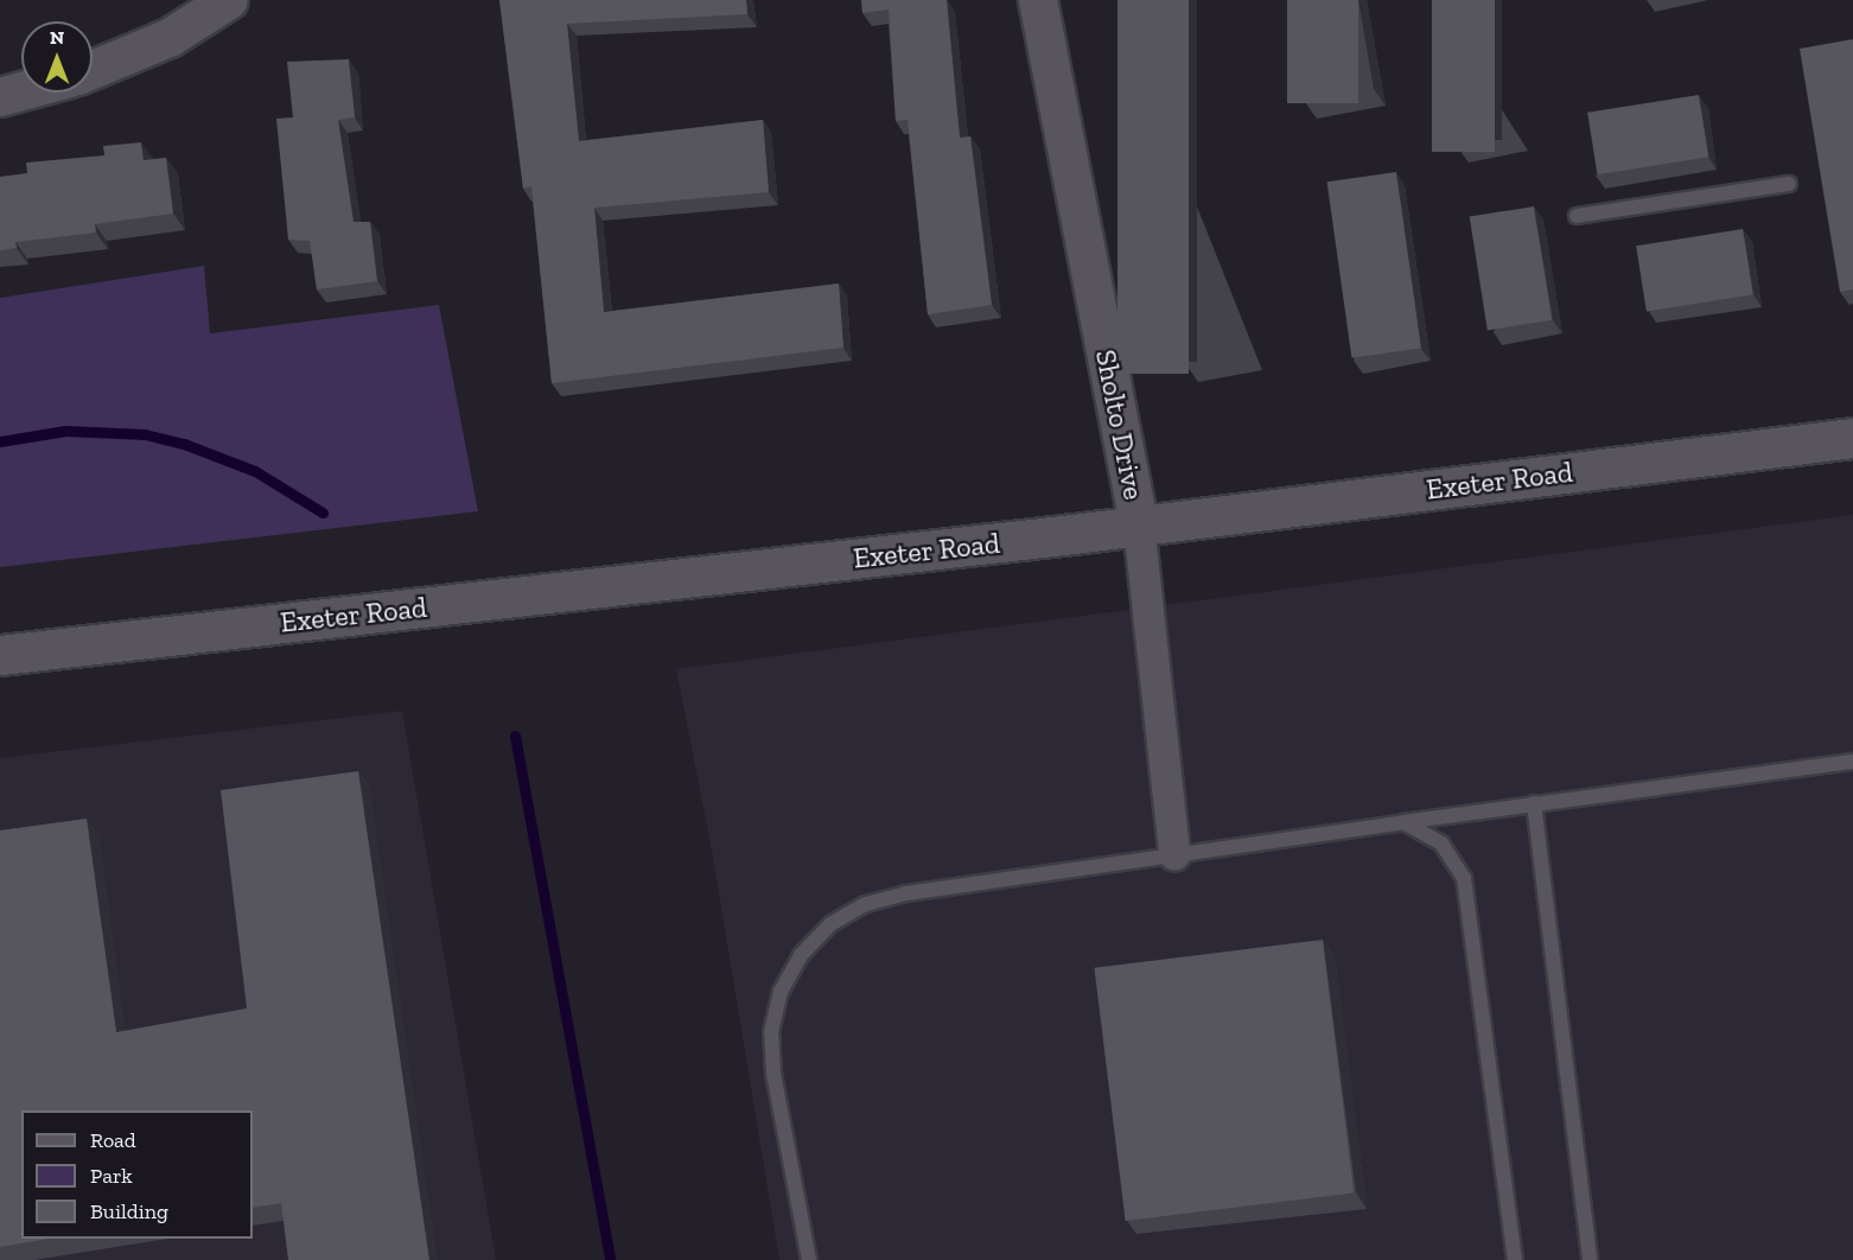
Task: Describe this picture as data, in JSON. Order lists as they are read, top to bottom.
{
  "streets": {
    "main road": ["Exeter Road"],
    "street": ["Sholto Drive"]
  },
  "crossings": [
    ["Sholto Drive", "Exeter Road"]
  ],
  "legend": ["Road", "Park", "Building"],
  "north": "top"
}
